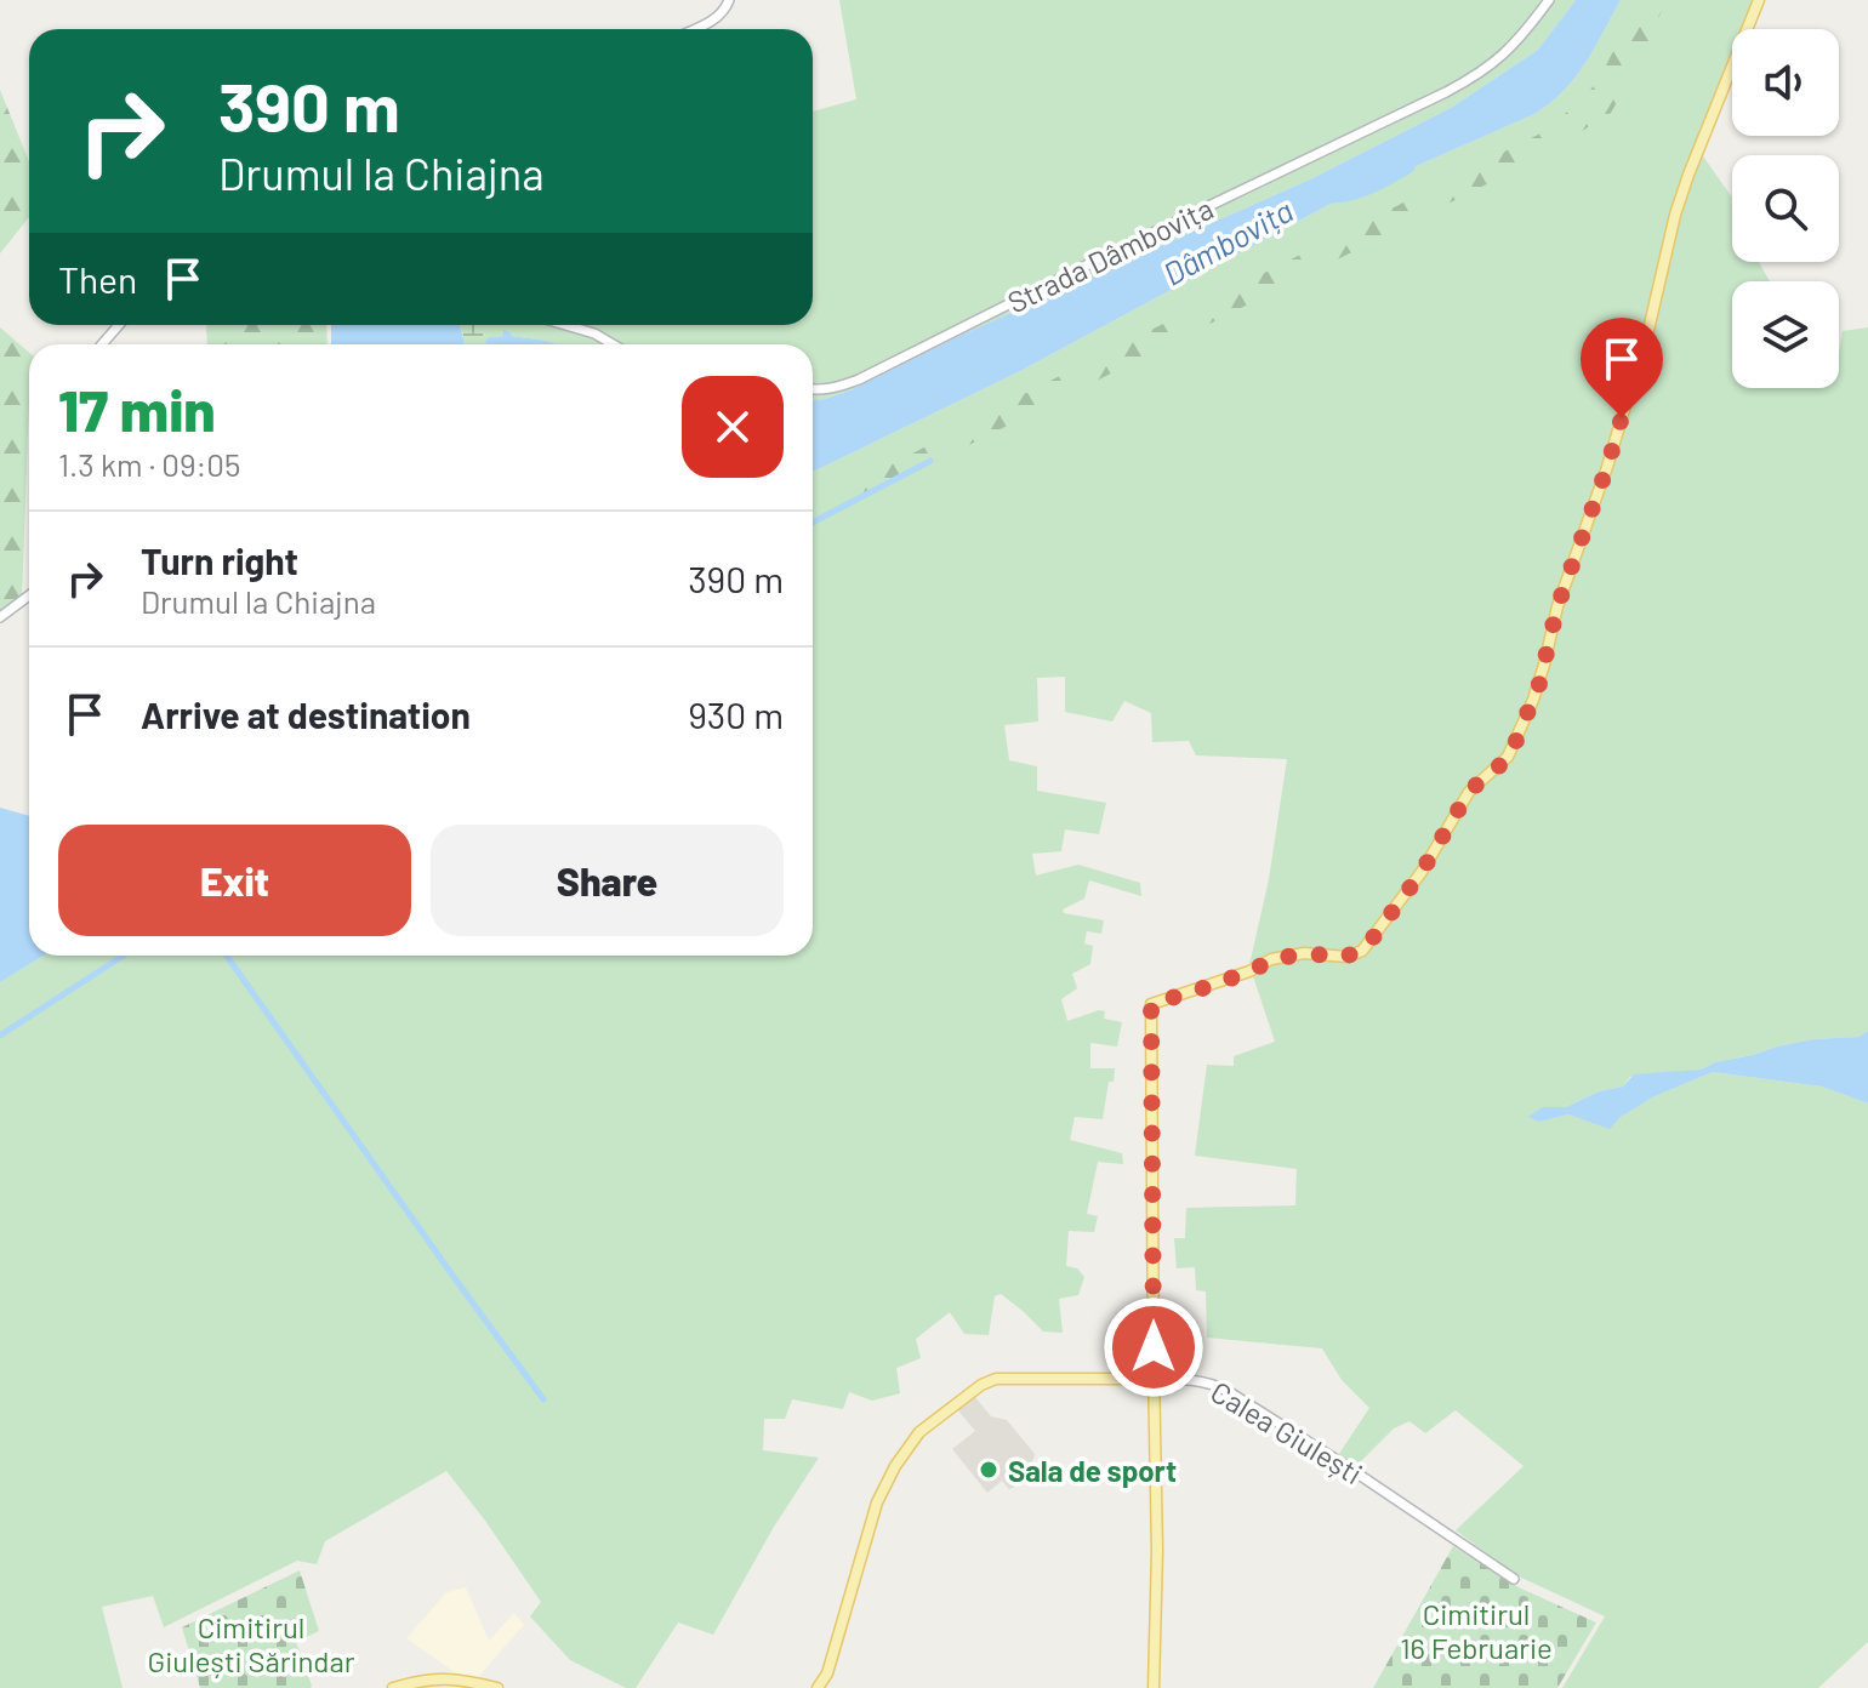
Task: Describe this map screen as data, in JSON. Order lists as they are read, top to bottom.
{
  "streets": {
    "main road": ["Calea Giulești"],
    "street": ["Strada Dâmbovița"]
  },
  "water": ["Dâmbovița"],
  "parks": ["Cimitirul 16 Februarie", "Cimitirul Giulești Sărindar"],
  "places": ["Sala de sport"],
  "page": {
    "turn": ["390 m", "Drumul la Chiajna"],
    "then": "Then",
    "heading": ["17 min", "1.3 km · 09:05"],
    "list": [
      {
        "name": "Turn right",
        "note": "Drumul la Chiajna",
        "value": "390 m"
      },
      {
        "name": "Arrive at destination",
        "value": "930 m"
      }
    ],
    "buttons": ["Exit", "Share"]
  }
}
